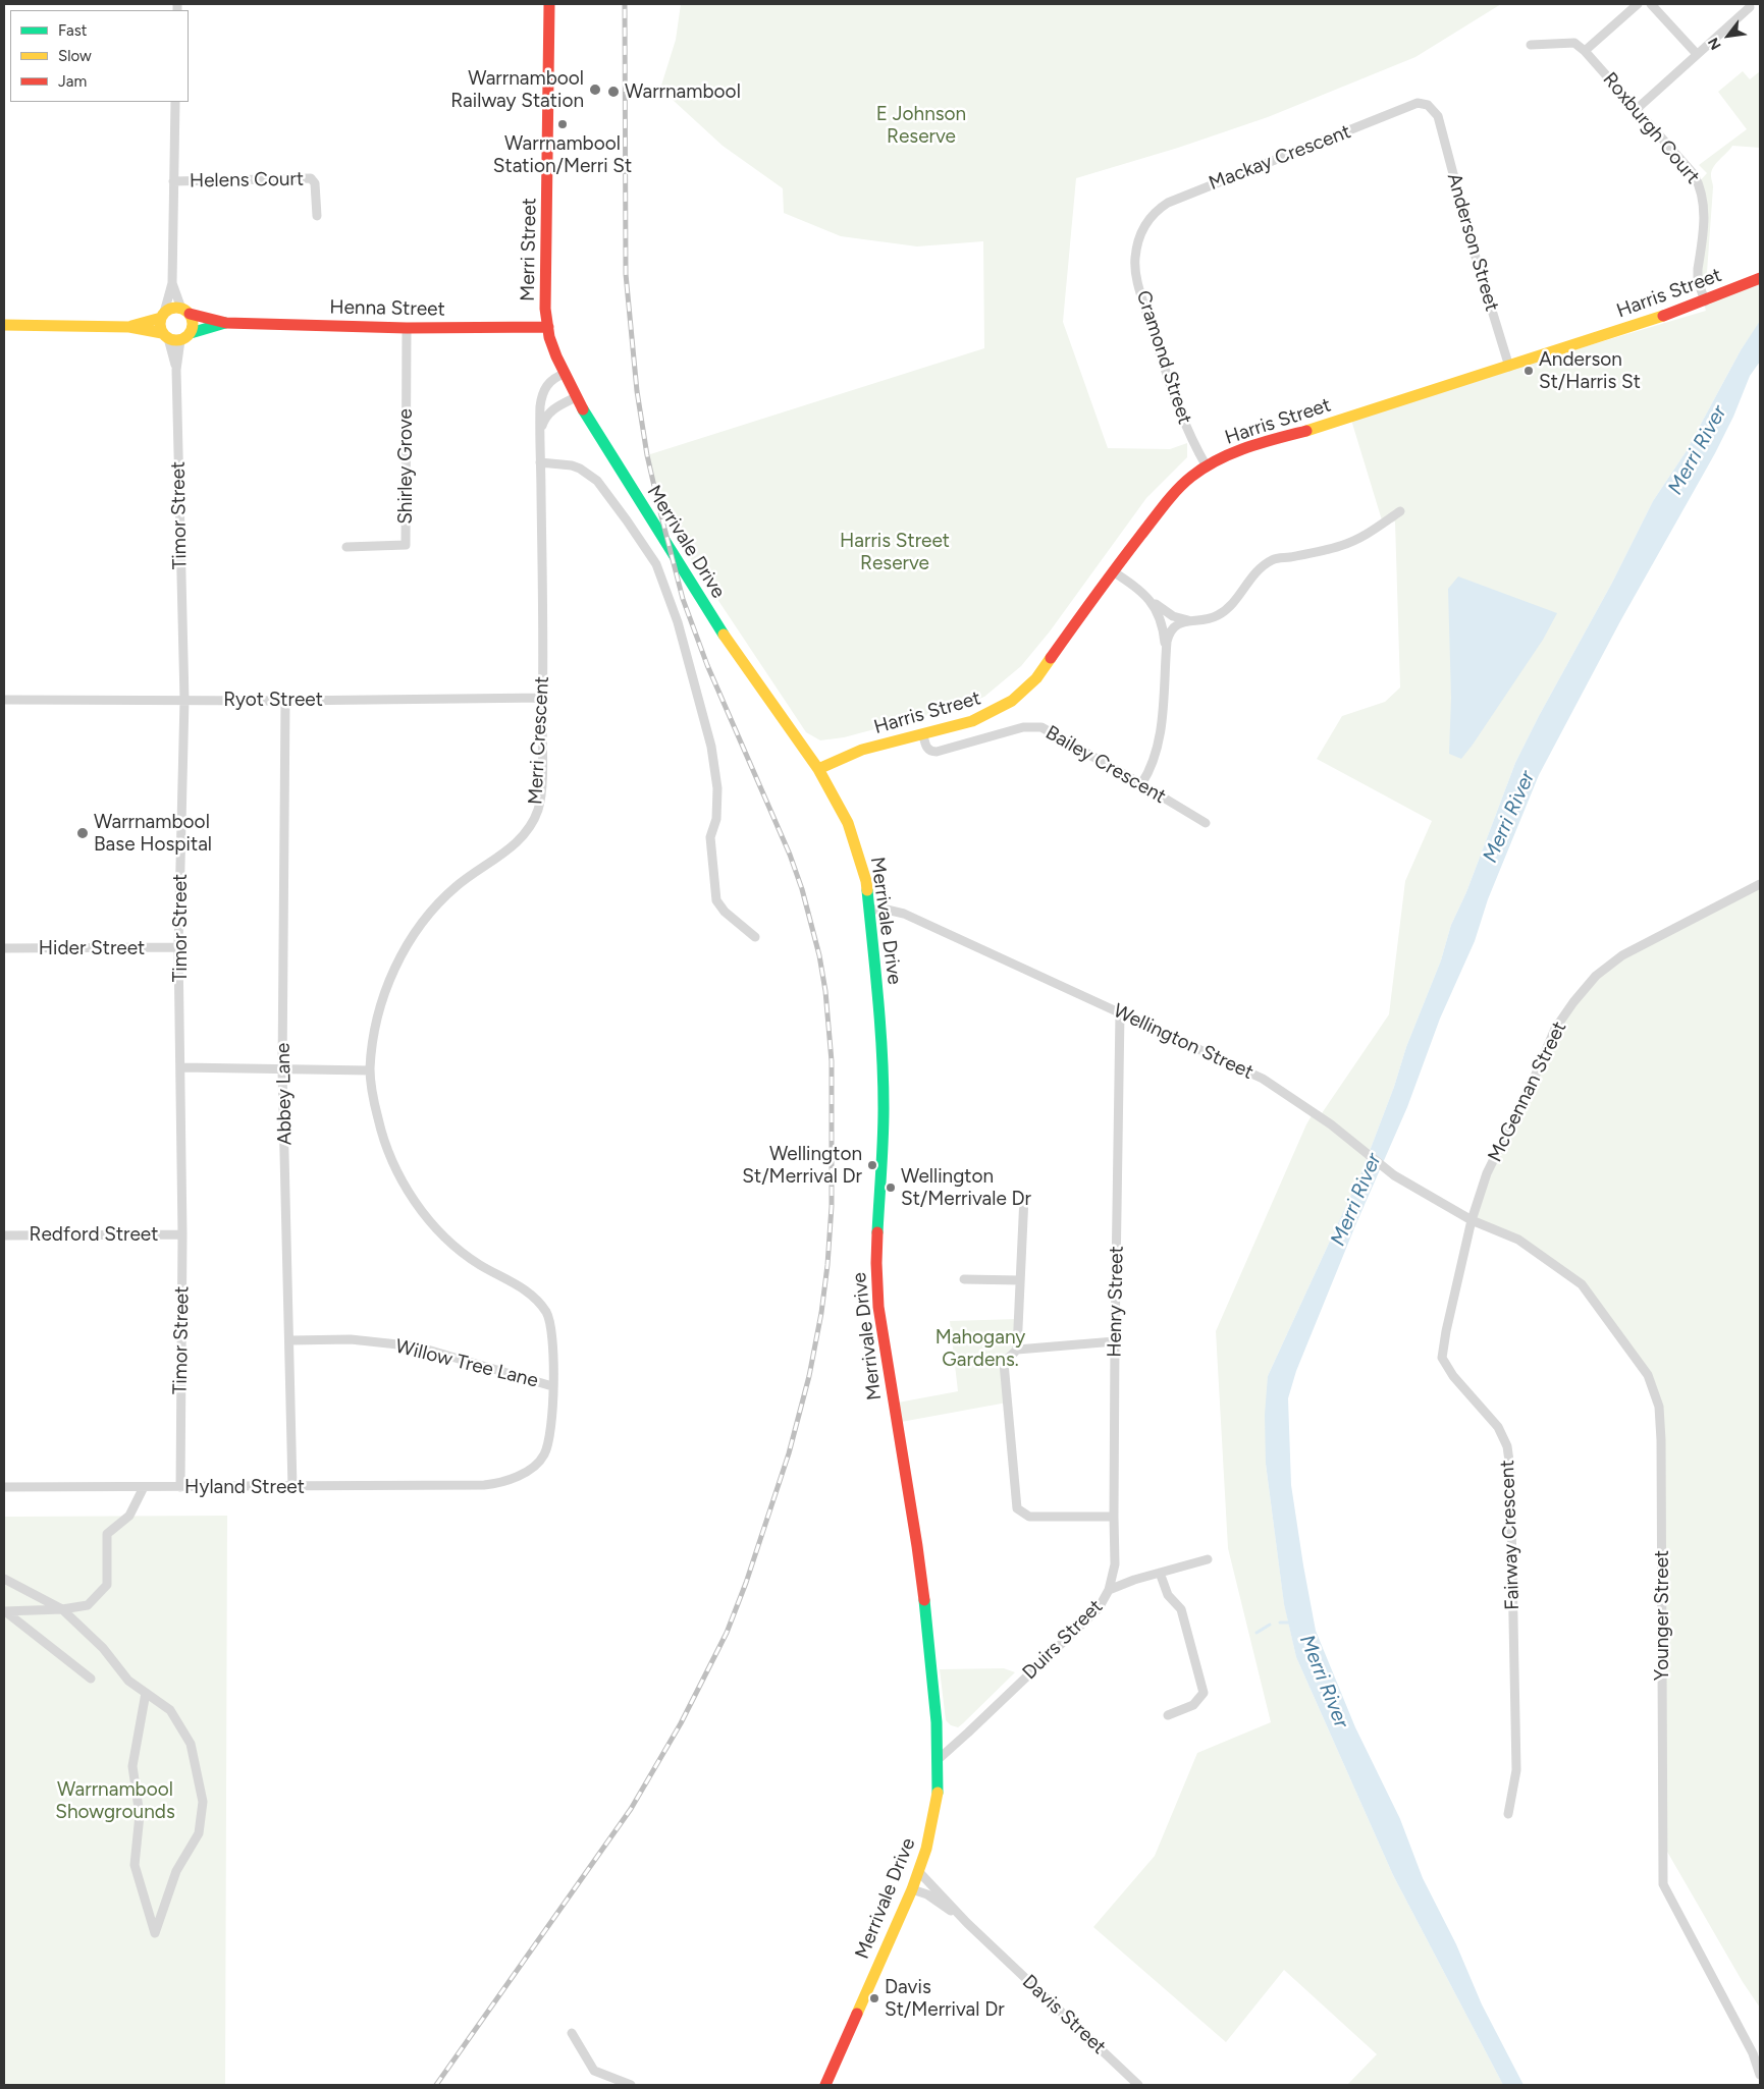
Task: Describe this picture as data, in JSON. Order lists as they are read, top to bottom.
{
  "streets": {
    "street": [
      "Roxburgh Court",
      "Mackay Crescent",
      "Helens Court",
      "Anderson Street",
      "Merri Street",
      "Harris Street",
      "Henna Street",
      "Cramond Street",
      "Shirley Grove",
      "Timor Street",
      "Merrivale Drive",
      "Ryot Street",
      "Merri Crescent",
      "Bailey Crescent",
      "Hider Street",
      "Wellington Street",
      "McGennan Street",
      "Abbey Lane",
      "Redford Street",
      "Henry Street",
      "Willow Tree Lane",
      "Hyland Street",
      "Fairway Crescent",
      "Younger Street",
      "Duirs Street",
      "Davis Street"
    ]
  },
  "crossings": [
    ["Roxburgh Court", "Harris Street"],
    ["Mackay Crescent", "Anderson Street"],
    ["Mackay Crescent", "Cramond Street"],
    ["Anderson Street", "Harris Street"],
    ["Merri Street", "Henna Street"],
    ["Merri Street", "Merrivale Drive"],
    ["Merri Street", "Merri Crescent"],
    ["Harris Street", "Cramond Street"],
    ["Harris Street", "Merrivale Drive"],
    ["Harris Street", "Bailey Crescent"],
    ["Henna Street", "Shirley Grove"],
    ["Henna Street", "Timor Street"],
    ["Timor Street", "Ryot Street"],
    ["Timor Street", "Hider Street"],
    ["Timor Street", "Redford Street"],
    ["Timor Street", "Hyland Street"],
    ["Merrivale Drive", "Merri Crescent"],
    ["Merrivale Drive", "Wellington Street"],
    ["Merrivale Drive", "Duirs Street"],
    ["Merrivale Drive", "Davis Street"],
    ["Ryot Street", "Merri Crescent"],
    ["Ryot Street", "Abbey Lane"],
    ["Merri Crescent", "Willow Tree Lane"],
    ["Merri Crescent", "Hyland Street"],
    ["Wellington Street", "McGennan Street"],
    ["Wellington Street", "Henry Street"],
    ["Wellington Street", "Fairway Crescent"],
    ["Wellington Street", "Younger Street"],
    ["McGennan Street", "Fairway Crescent"],
    ["McGennan Street", "Younger Street"],
    ["Abbey Lane", "Willow Tree Lane"],
    ["Abbey Lane", "Hyland Street"],
    ["Henry Street", "Duirs Street"],
    ["Fairway Crescent", "Younger Street"]
  ],
  "water": ["Merri River"],
  "parks": [
    "E Johnson Reserve",
    "Harris Street Reserve",
    "Mahogany Gardens.",
    "Warrnambool Showgrounds"
  ],
  "places": [
    "Warrnambool Railway Station",
    "Warrnambool",
    "Warrnambool Station/Merri St",
    "Anderson St/Harris St",
    "Warrnambool Base Hospital",
    "Wellington St/Merrival Dr",
    "Wellington St/Merrivale Dr",
    "Davis St/Merrival Dr"
  ],
  "legend": ["Fast", "Slow", "Jam"],
  "north": "bottom left"
}
